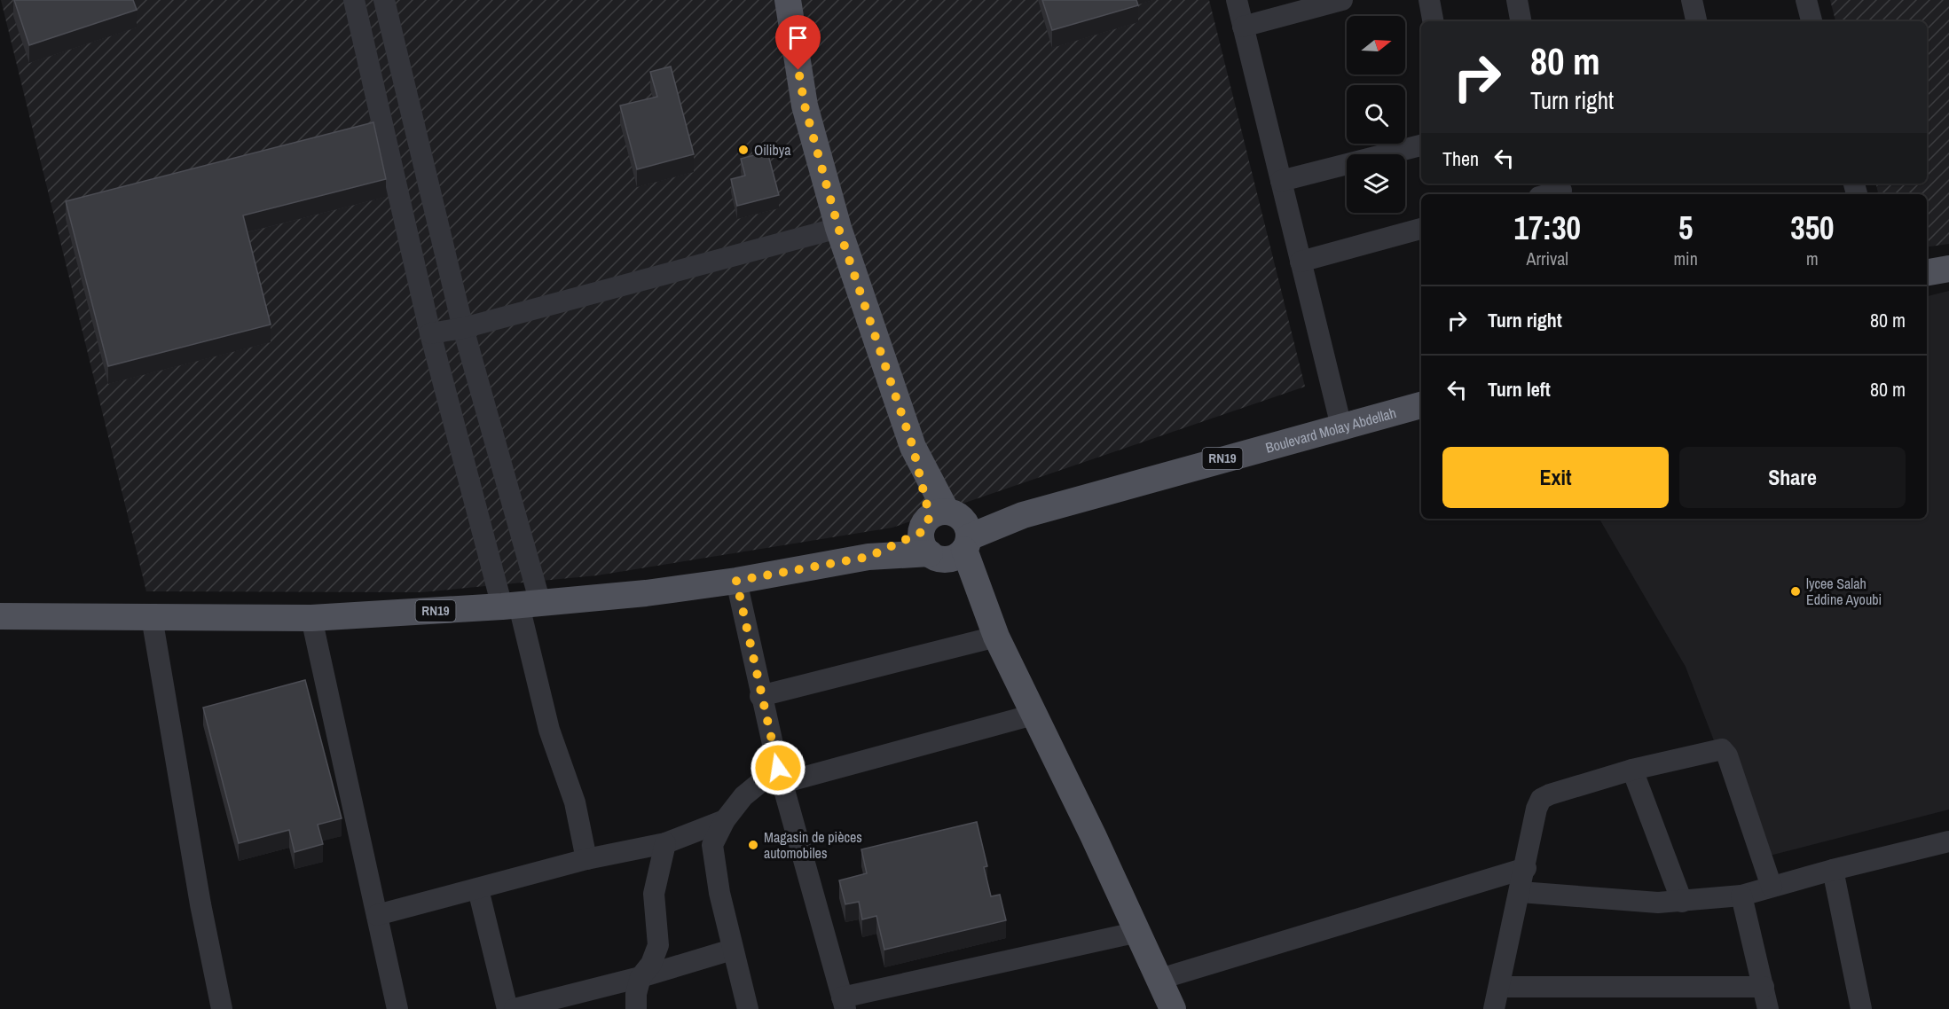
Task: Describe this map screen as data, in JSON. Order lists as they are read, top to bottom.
{
  "streets": {
    "main road": ["Boulevard Molay Abdellah", "RN19"]
  },
  "crossings": [
    ["Boulevard Molay Abdellah", "RN19"]
  ],
  "places": ["Oilibya", "lycee Salah Eddine Ayoubi", "Magasin de pièces automobiles"],
  "north": "right",
  "page": {
    "turn": ["80 m", "Turn right"],
    "then": "Then",
    "eta": [
      "17:30",
      "Arrival",
      "5",
      "min",
      "350",
      "m"
    ],
    "list": [
      {
        "name": "Turn right",
        "value": "80 m"
      },
      {
        "name": "Turn left",
        "value": "80 m"
      }
    ],
    "buttons": ["Exit", "Share"]
  }
}
